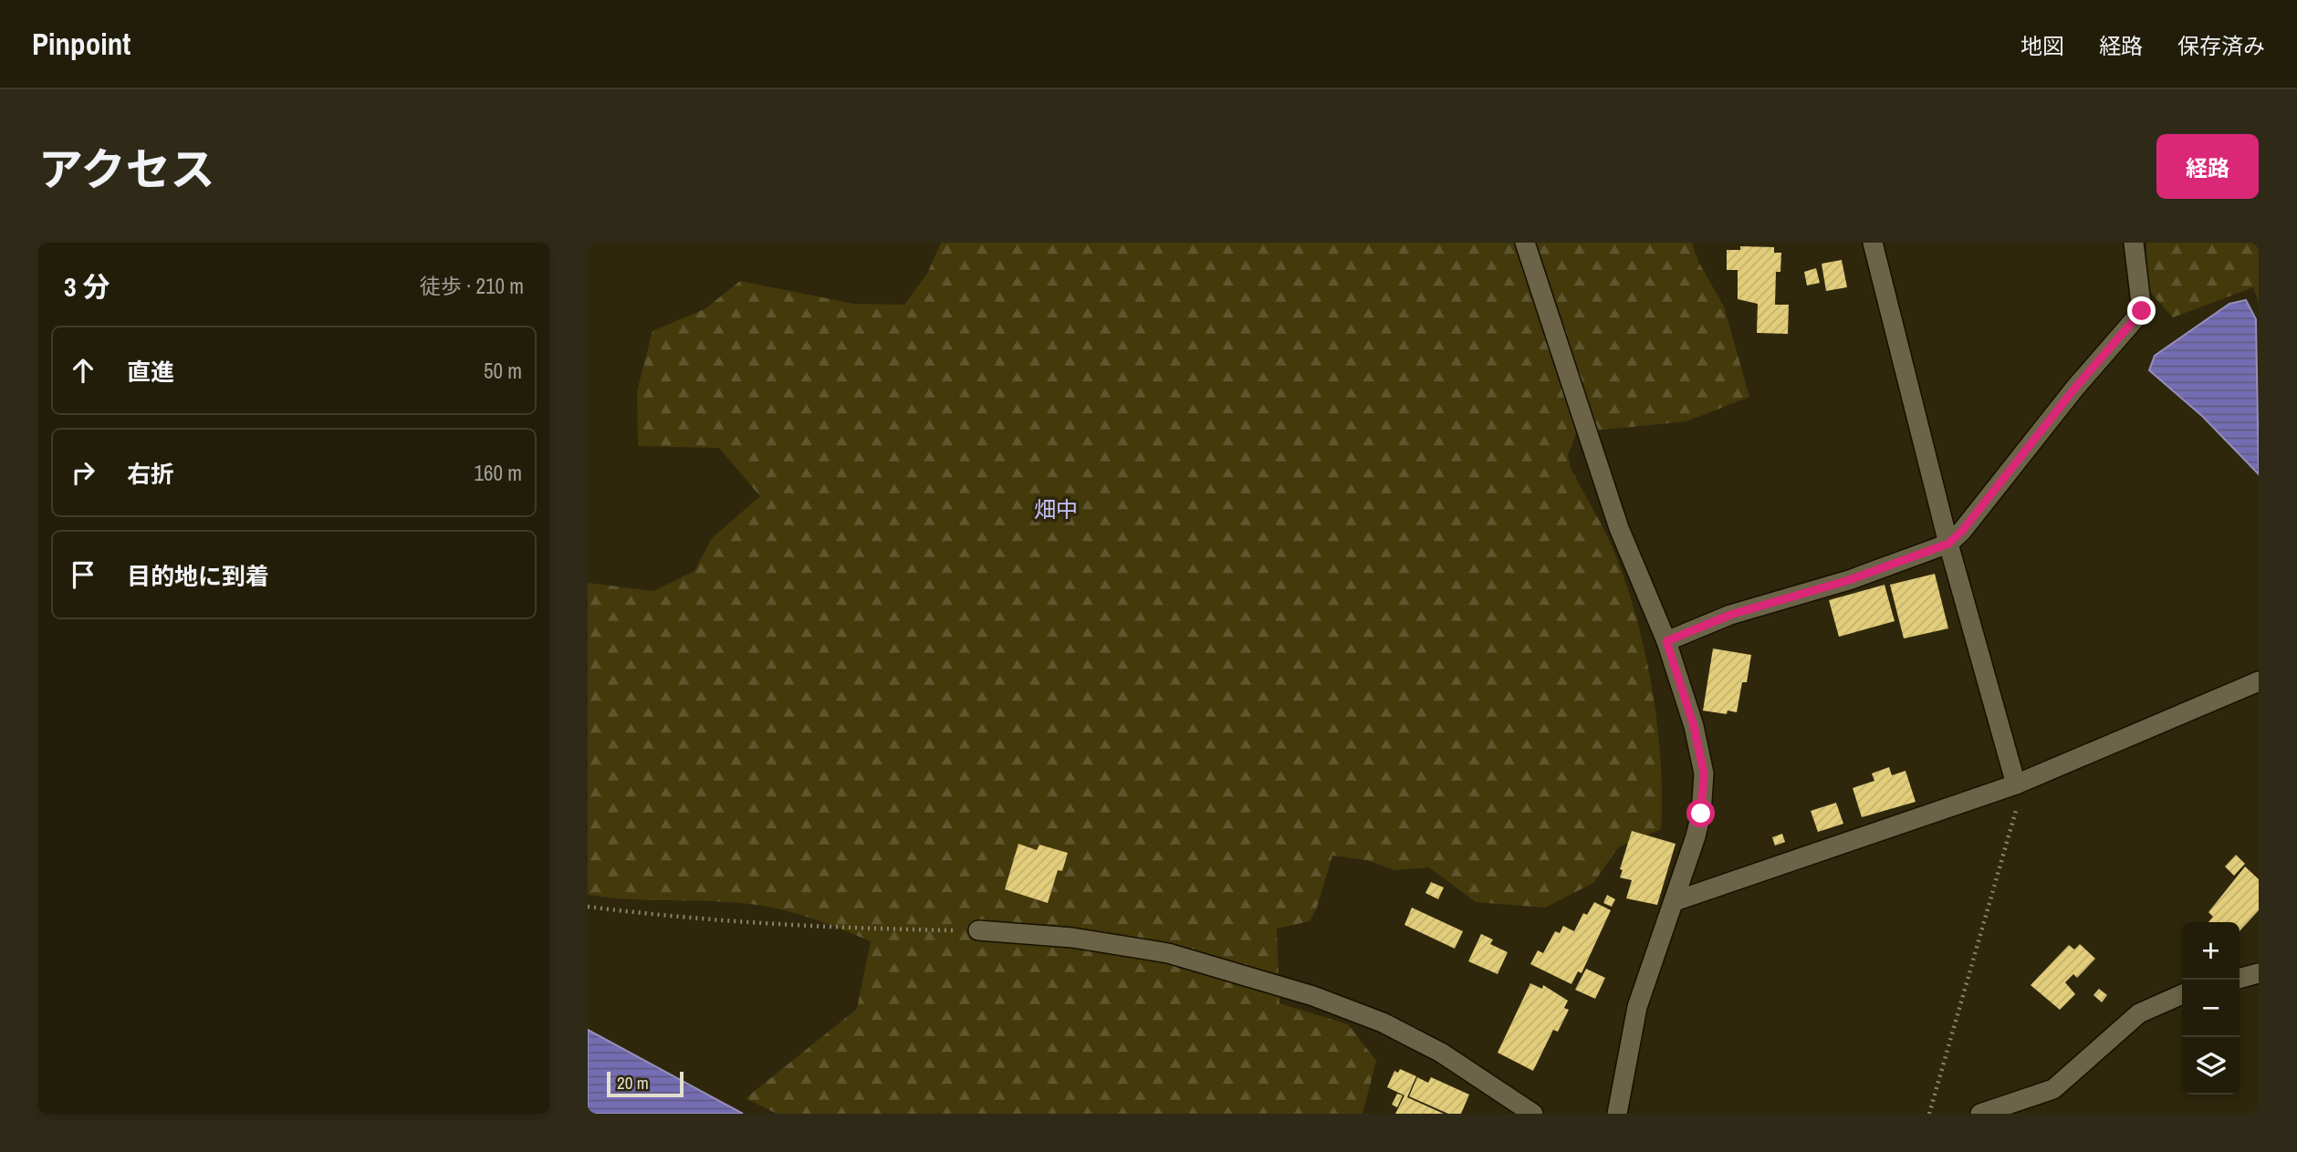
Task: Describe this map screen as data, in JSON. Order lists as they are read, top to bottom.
{
  "districts": ["畑中"],
  "scale_bar": "20 m",
  "page": {
    "header": "Pinpoint",
    "nav": ["地図", "経路", "保存済み"],
    "title": "アクセス",
    "buttons": "経路",
    "heading": ["3 分", "徒歩 · 210 m"],
    "list": [
      ["直進", "50 m"],
      ["右折", "160 m"],
      "目的地に到着"
    ],
    "map_buttons": ["+", "−"],
    "scale": "20 m"
  }
}
